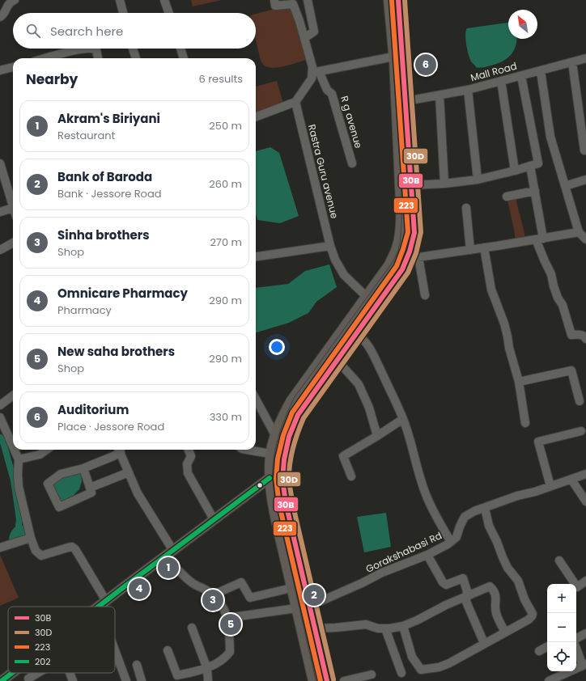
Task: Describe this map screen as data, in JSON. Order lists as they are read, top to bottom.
{
  "streets": {
    "street": [
      "Mall Road",
      "R g avenue",
      "Rastra Guru avenue",
      "Gorakshabasi Rd"
    ]
  },
  "lines": [
    "transit line 30B",
    "transit line 30D",
    "transit line 223",
    "transit line 202"
  ],
  "legend": [
    "30B",
    "30D",
    "223",
    "202"
  ],
  "north": "top left",
  "page": {
    "search": "Search here",
    "pins": [
      "6",
      "1",
      "4",
      "2",
      "3",
      "5"
    ],
    "heading": ["Nearby", "6 results"],
    "list": [
      {
        "mark": "1",
        "name": "Akram's Biriyani",
        "note": "Restaurant",
        "value": "250 m"
      },
      {
        "mark": "2",
        "name": "Bank of Baroda",
        "note": "Bank · Jessore Road",
        "value": "260 m"
      },
      {
        "mark": "3",
        "name": "Sinha brothers",
        "note": "Shop",
        "value": "270 m"
      },
      {
        "mark": "4",
        "name": "Omnicare Pharmacy",
        "note": "Pharmacy",
        "value": "290 m"
      },
      {
        "mark": "5",
        "name": "New saha brothers",
        "note": "Shop",
        "value": "290 m"
      },
      {
        "mark": "6",
        "name": "Auditorium",
        "note": "Place · Jessore Road",
        "value": "330 m"
      }
    ],
    "map_buttons": ["+", "−"]
  }
}
